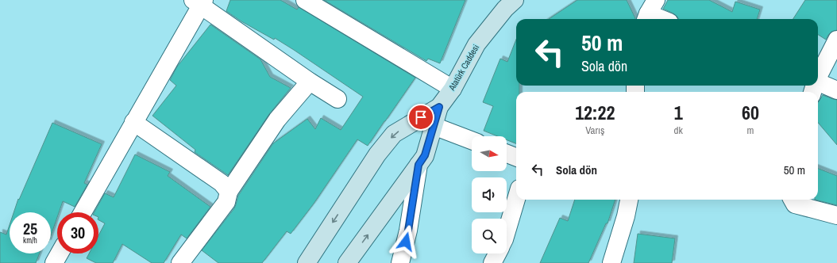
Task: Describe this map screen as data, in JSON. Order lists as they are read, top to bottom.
{
  "streets": {
    "main road": ["Atatürk Caddesi"]
  },
  "north": "right",
  "page": {
    "turn": ["50 m", "Sola dön"],
    "eta": [
      "12:22",
      "Varış",
      "1",
      "dk",
      "60",
      "m"
    ],
    "list": [
      {
        "name": "Sola dön",
        "value": "50 m"
      }
    ],
    "speed": "25 km/h",
    "limit": "30"
  }
}
